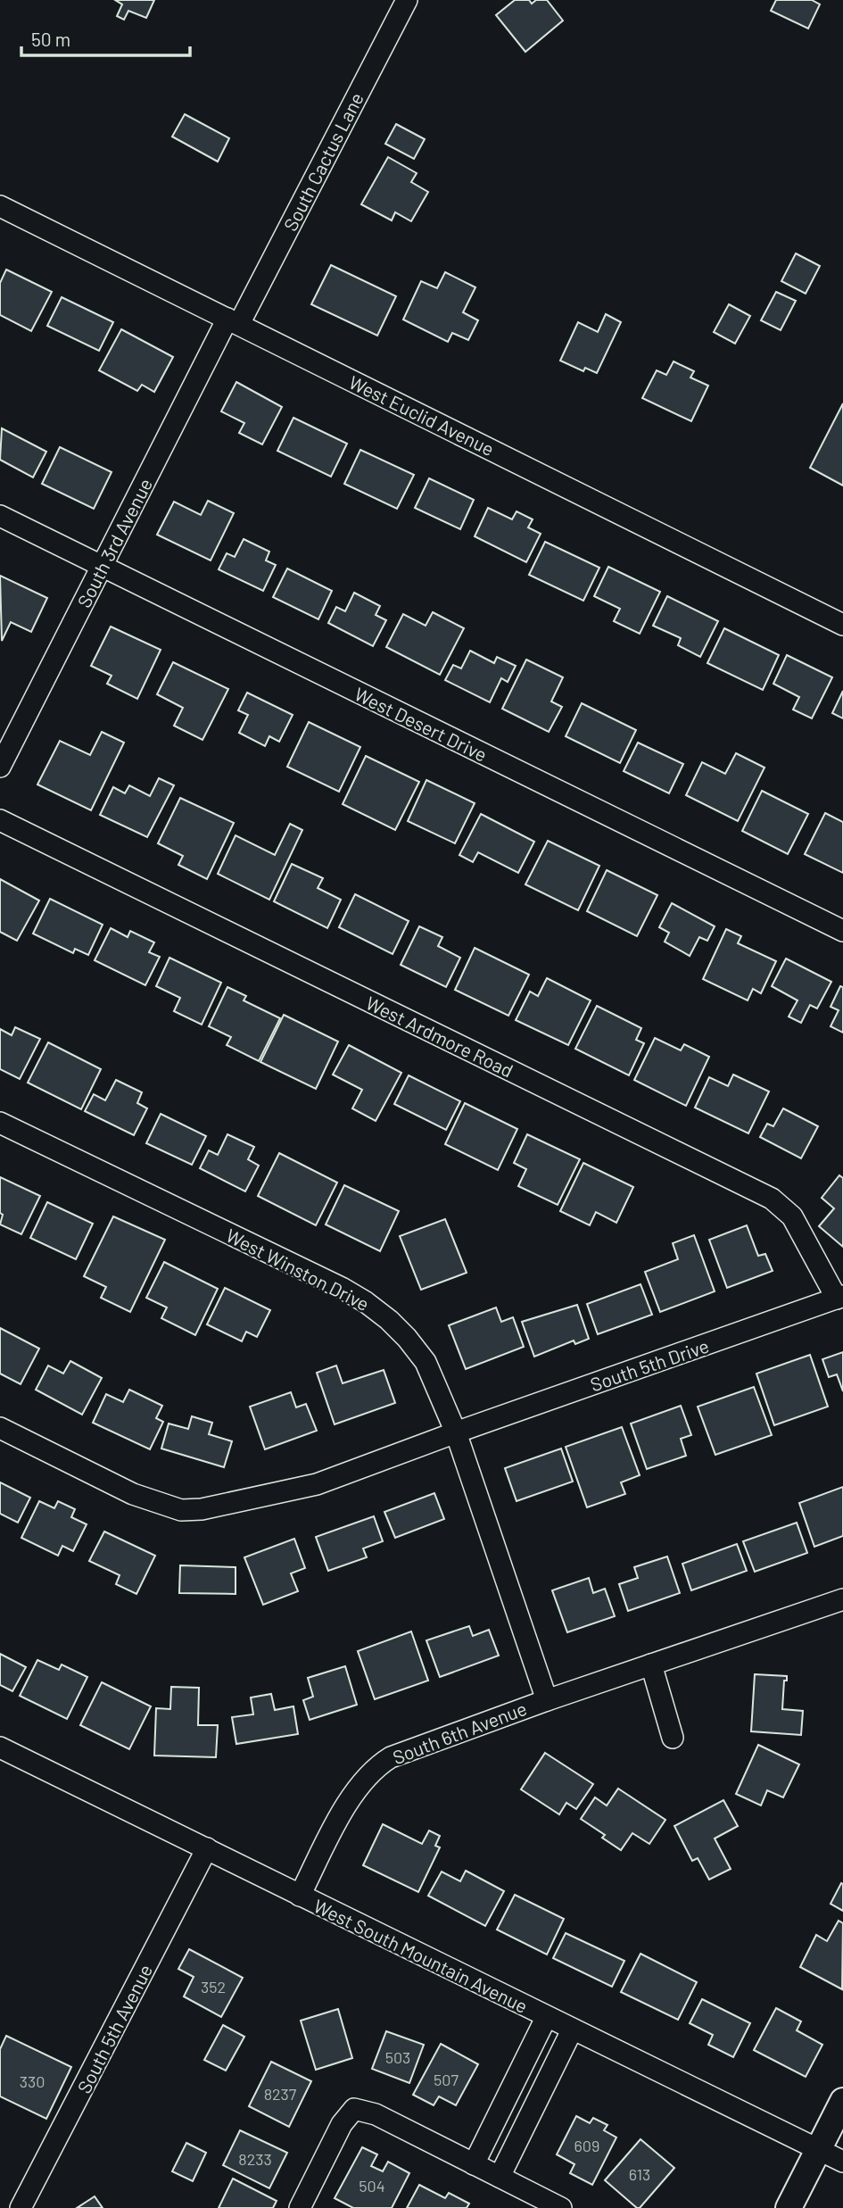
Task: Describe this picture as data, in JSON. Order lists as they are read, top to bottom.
{
  "streets": {
    "street": [
      "South Cactus Lane",
      "West Euclid Avenue",
      "South 3rd Avenue",
      "West Desert Drive",
      "West Ardmore Road",
      "West Winston Drive",
      "South 5th Drive",
      "South 6th Avenue",
      "West South Mountain Avenue",
      "South 5th Avenue"
    ]
  },
  "crossings": [
    ["South Cactus Lane", "West Euclid Avenue"],
    ["South Cactus Lane", "South 3rd Avenue"],
    ["West Euclid Avenue", "South 3rd Avenue"],
    ["South 3rd Avenue", "West Desert Drive"],
    ["West Ardmore Road", "South 5th Drive"],
    ["West Winston Drive", "South 5th Drive"],
    ["West Winston Drive", "South 6th Avenue"],
    ["South 6th Avenue", "West South Mountain Avenue"],
    ["West South Mountain Avenue", "South 5th Avenue"]
  ],
  "house_numbers": [
    "352",
    "503",
    "507",
    "330",
    "8237",
    "609",
    "8233",
    "613",
    "504"
  ],
  "scale_bar": "50 m"
}
